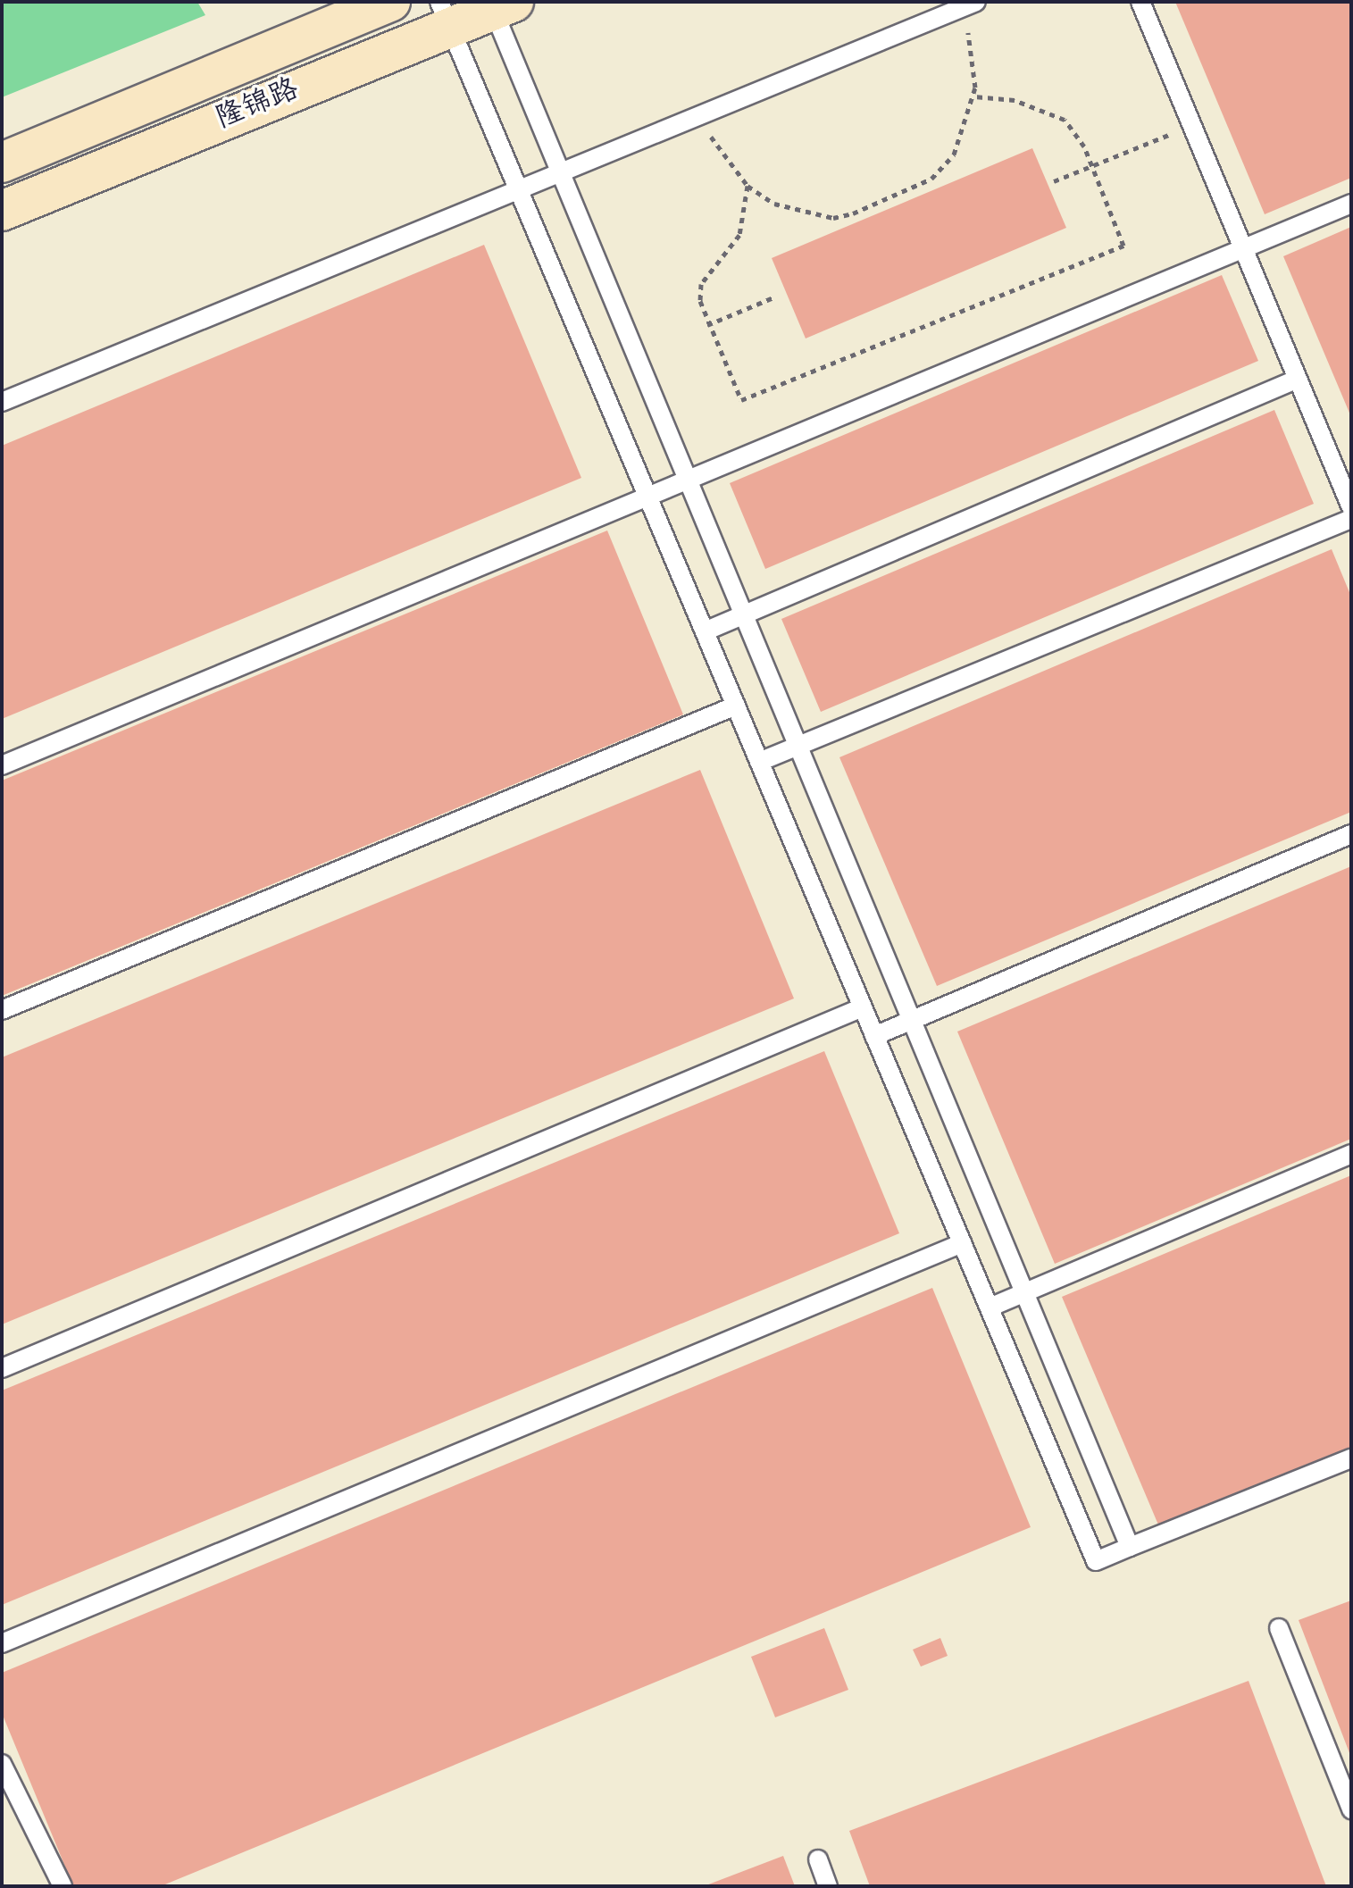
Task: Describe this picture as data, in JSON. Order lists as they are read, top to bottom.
{
  "streets": {
    "main road": ["隆锦路"]
  }
}
